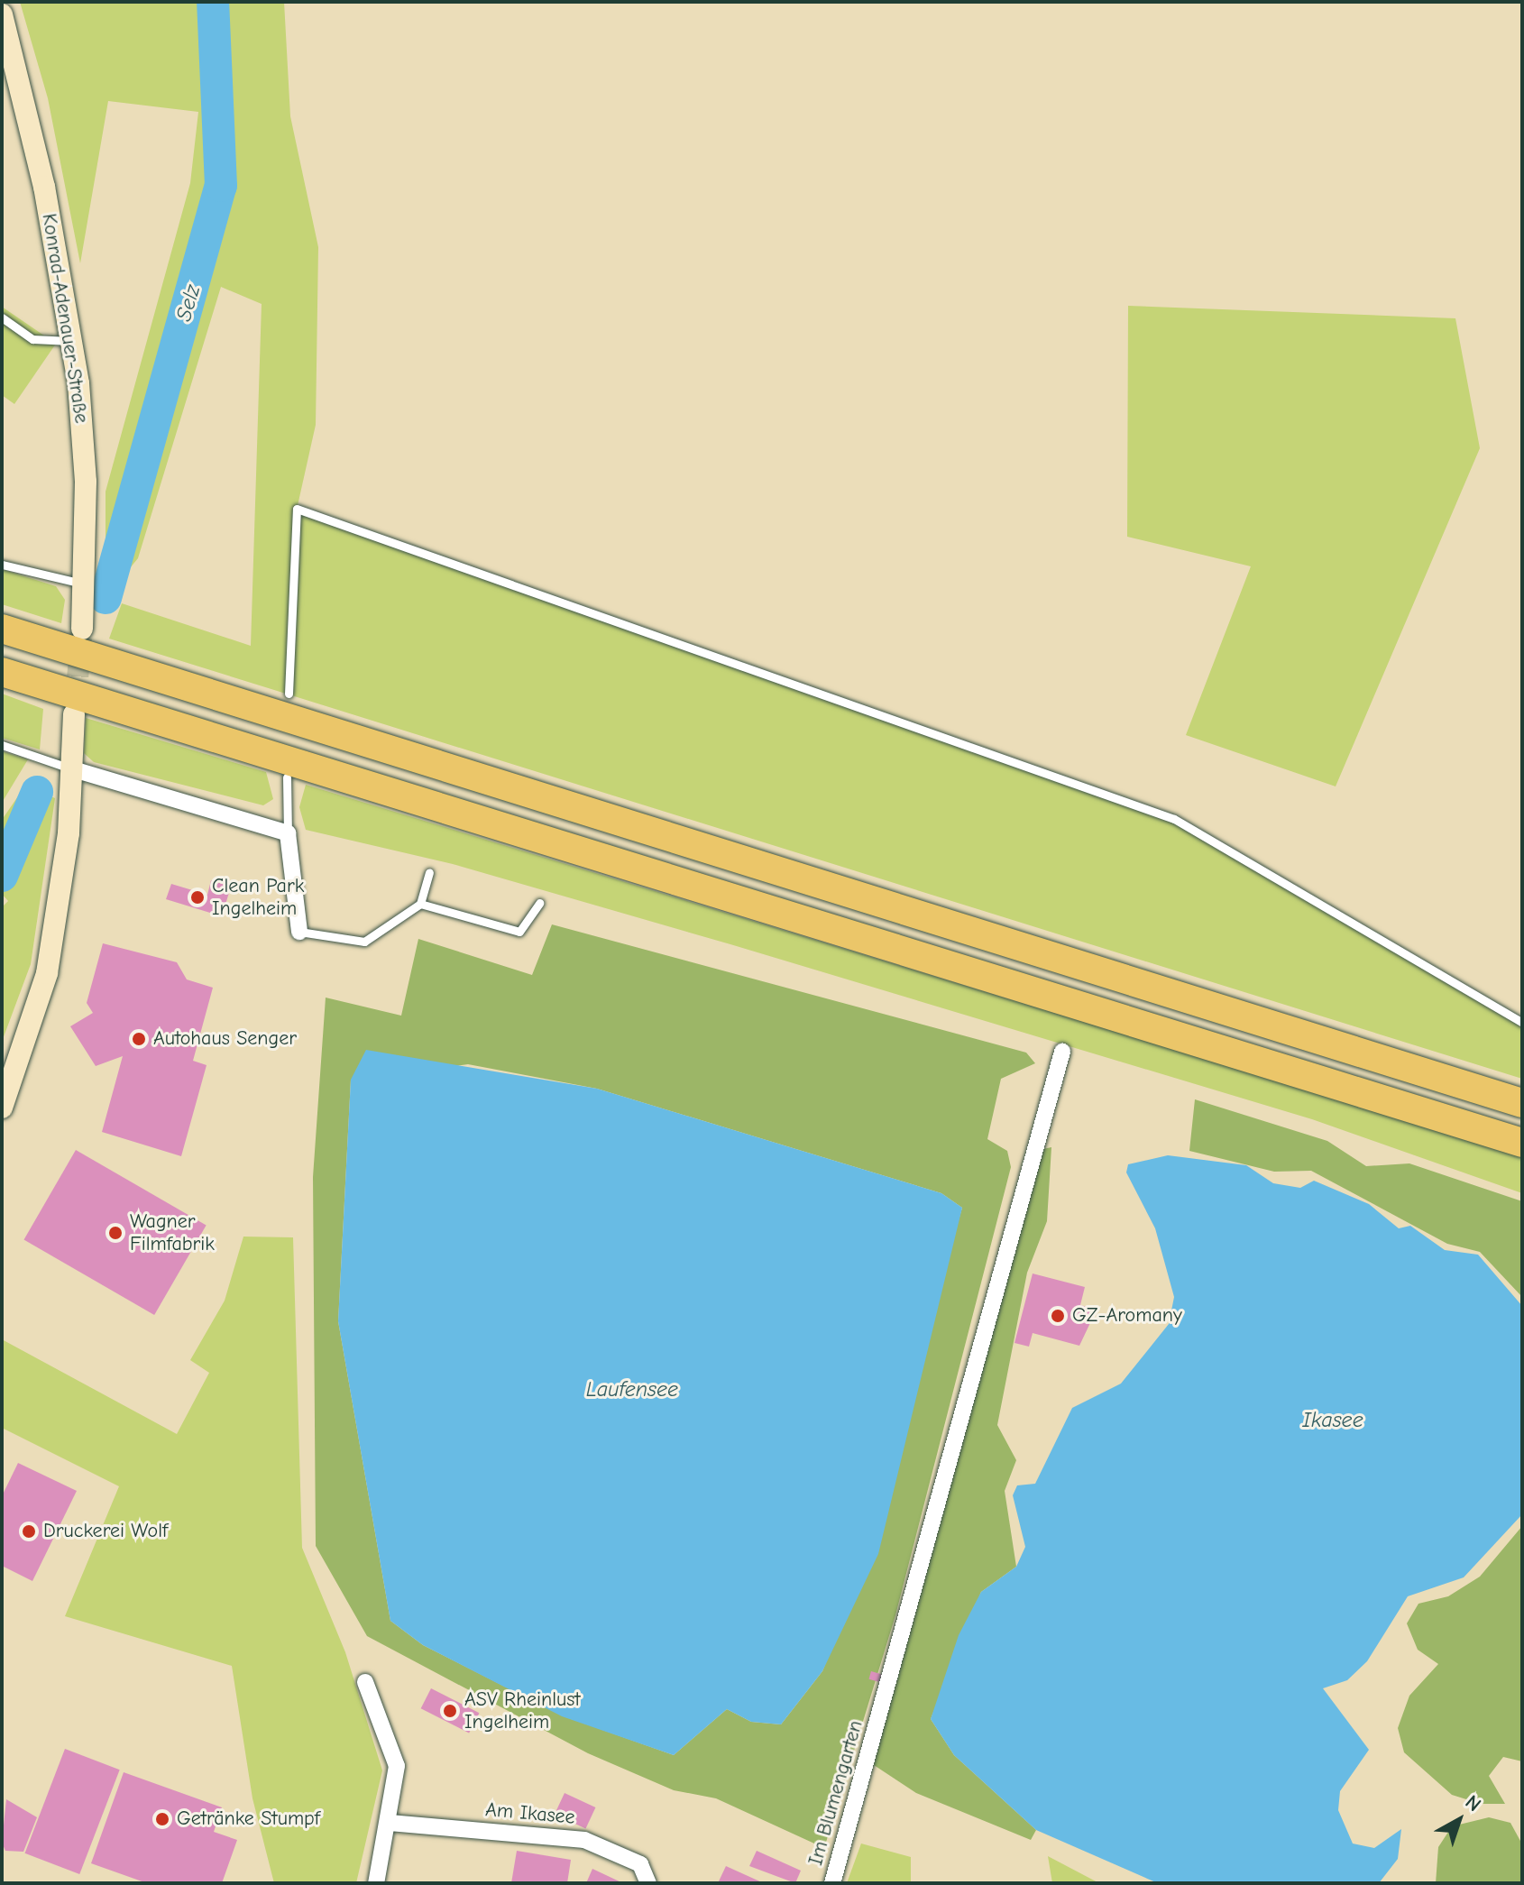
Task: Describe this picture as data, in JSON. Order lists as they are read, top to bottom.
{
  "streets": {
    "main road": ["Konrad-Adenauer-Straße"],
    "street": ["Im Blumengarten", "Am Ikasee"]
  },
  "water": ["Selz", "Laufensee", "Ikasee"],
  "places": [
    "Clean Park Ingelheim",
    "Autohaus Senger",
    "Wagner Filmfabrik",
    "GZ-Aromany",
    "Druckerei Wolf",
    "ASV Rheinlust Ingelheim",
    "Getränke Stumpf"
  ],
  "north": "top right"
}
